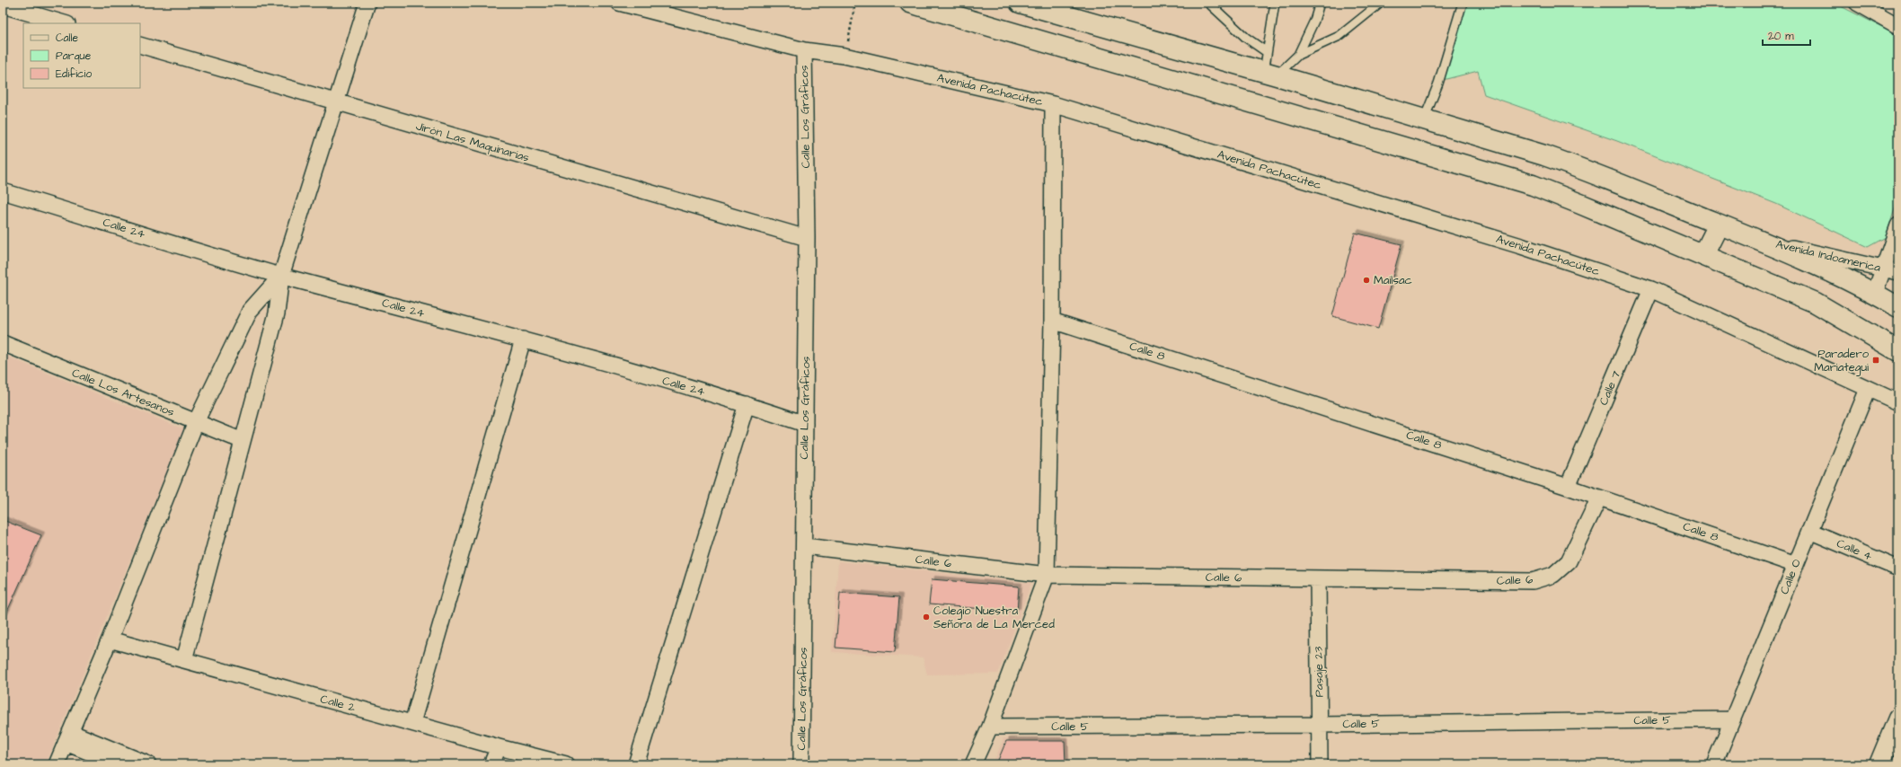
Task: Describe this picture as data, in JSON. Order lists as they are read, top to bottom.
{
  "streets": {
    "street": [
      "Avenida Pachacútec",
      "Calle Los Gráficos",
      "Jirón Las Maquinarias",
      "Calle 24",
      "Avenida Indoamerica",
      "Calle 8",
      "Calle 7",
      "Calle Los Artesanos",
      "Calle 4",
      "Calle 6",
      "Calle O",
      "Pasaje 23",
      "Calle 2",
      "Calle 5"
    ]
  },
  "crossings": [
    ["Avenida Pachacútec", "Calle Los Gráficos"],
    ["Avenida Pachacútec", "Calle 7"],
    ["Avenida Pachacútec", "Calle O"],
    ["Calle Los Gráficos", "Jirón Las Maquinarias"],
    ["Calle Los Gráficos", "Calle 24"],
    ["Calle Los Gráficos", "Calle 6"],
    ["Calle 8", "Calle 7"],
    ["Calle 8", "Calle 6"],
    ["Calle 8", "Calle O"],
    ["Calle 4", "Calle O"],
    ["Calle 6", "Pasaje 23"],
    ["Calle O", "Calle 5"],
    ["Pasaje 23", "Calle 5"]
  ],
  "places": {
    "other": ["Mailsac", "Colegio Nuestra Señora de La Merced"],
    "transit": ["Paradero Mariategui"]
  },
  "legend": ["Calle", "Parque", "Edificio"],
  "scale_bar": "20 m"
}
